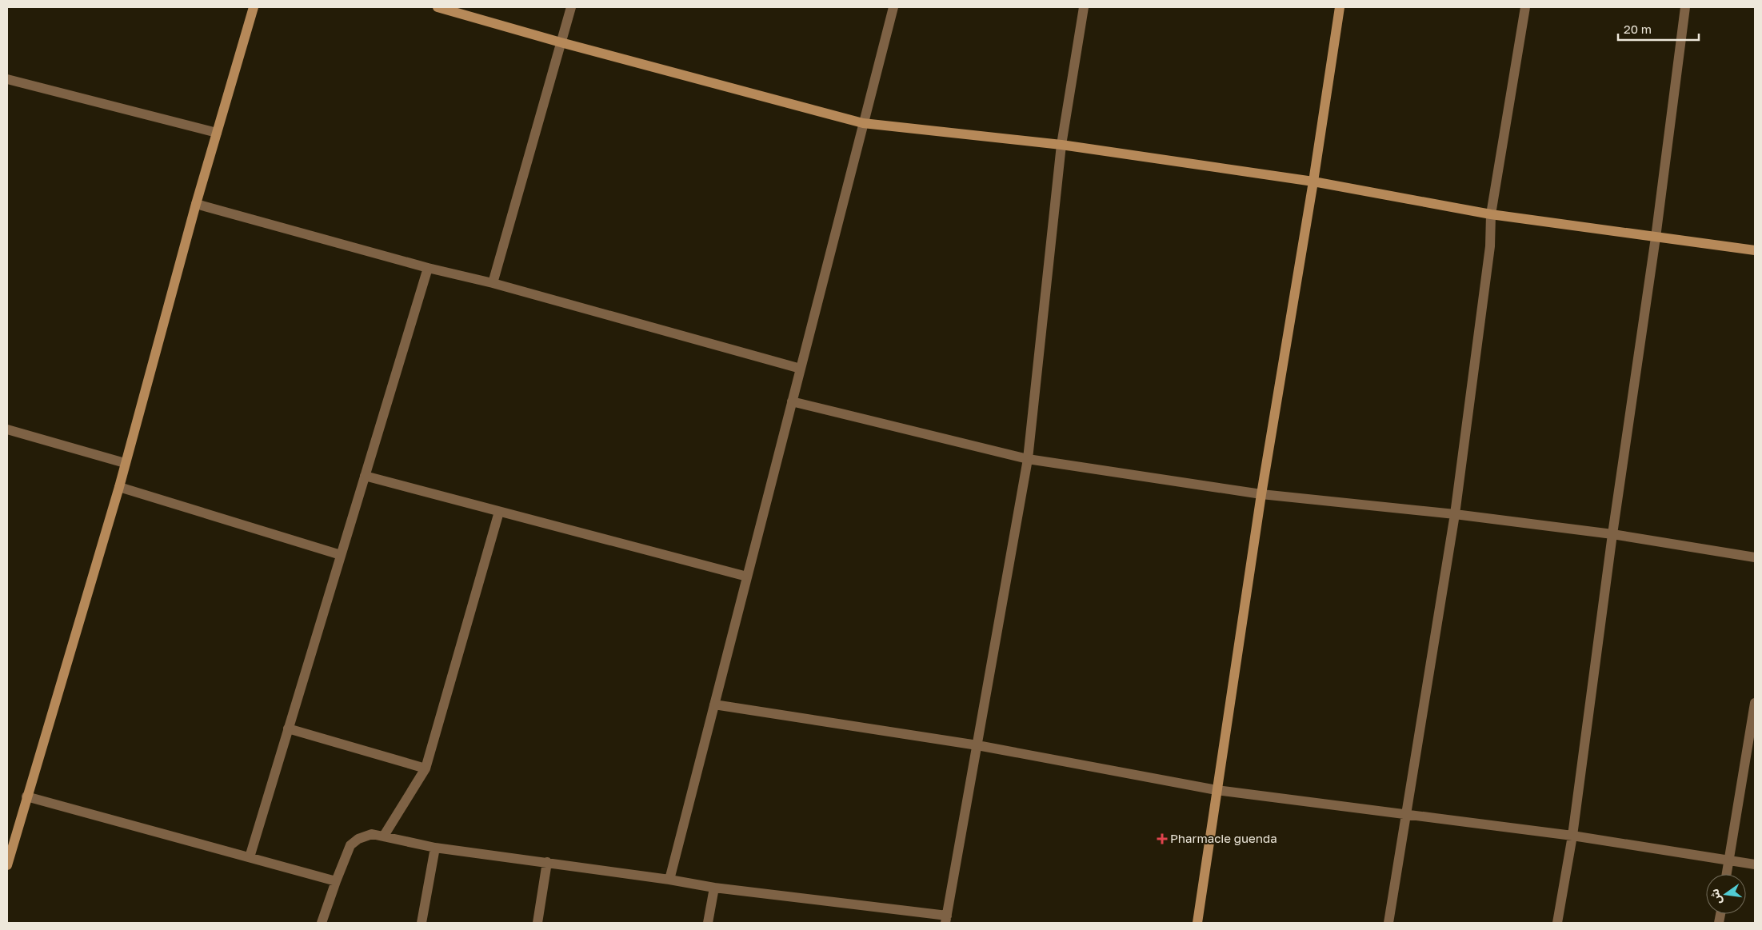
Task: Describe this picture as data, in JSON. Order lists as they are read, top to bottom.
{
  "places": {
    "health": ["Pharmacie guenda"]
  },
  "scale_bar": "20 m",
  "north": "left"
}
